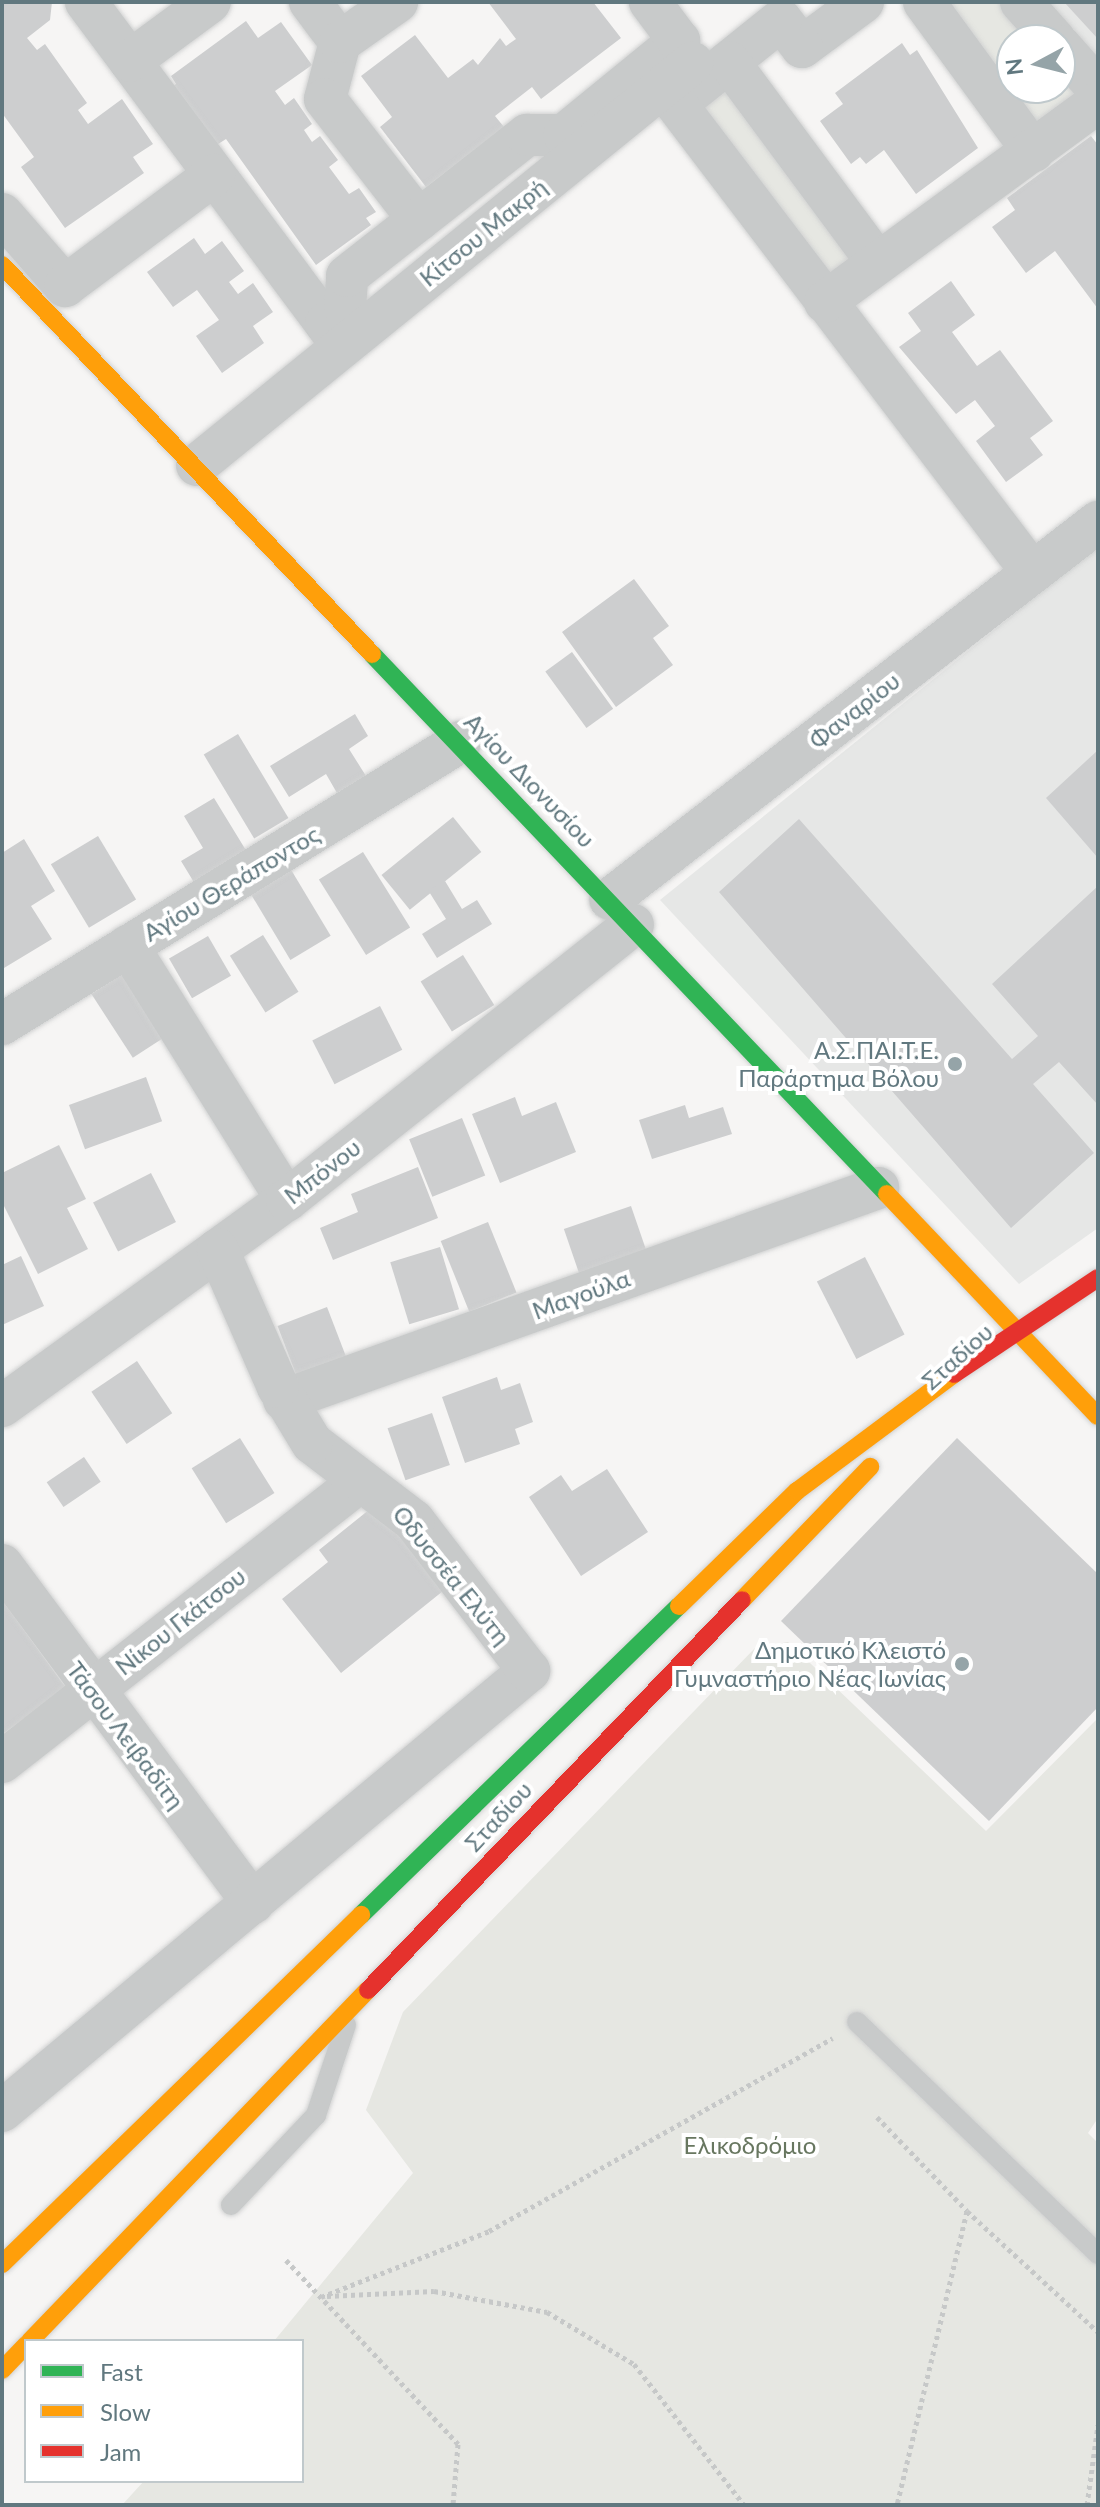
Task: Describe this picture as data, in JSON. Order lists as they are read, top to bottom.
{
  "streets": {
    "main road": ["Αγίου Διονυσίου", "Σταδίου"],
    "street": [
      "Κίτσου Μακρή",
      "Φαναρίου",
      "Αγίου Θεράποντος",
      "Μπόνου",
      "Μαγούλα",
      "Οδυσσέα Ελύτη",
      "Νίκου Γκάτσου",
      "Τάσου Λειβαδίτη"
    ]
  },
  "crossings": [
    ["Κίτσου Μακρή", "Αγίου Διονυσίου"],
    ["Φαναρίου", "Αγίου Διονυσίου"],
    ["Φαναρίου", "Μπόνου"],
    ["Αγίου Διονυσίου", "Αγίου Θεράποντος"],
    ["Αγίου Διονυσίου", "Μπόνου"],
    ["Αγίου Διονυσίου", "Μαγούλα"],
    ["Αγίου Διονυσίου", "Σταδίου"],
    ["Μπόνου", "Οδυσσέα Ελύτη"],
    ["Μαγούλα", "Οδυσσέα Ελύτη"],
    ["Οδυσσέα Ελύτη", "Νίκου Γκάτσου"],
    ["Οδυσσέα Ελύτη", "Τάσου Λειβαδίτη"],
    ["Νίκου Γκάτσου", "Τάσου Λειβαδίτη"]
  ],
  "parks": ["Ελικοδρόμιο"],
  "places": ["Α.Σ.ΠΑΙ.Τ.Ε. Παράρτημα Βόλου", "Δημοτικό Κλειστό Γυμναστήριο Νέας Ιωνίας"],
  "legend": ["Fast", "Slow", "Jam"],
  "north": "left"
}
